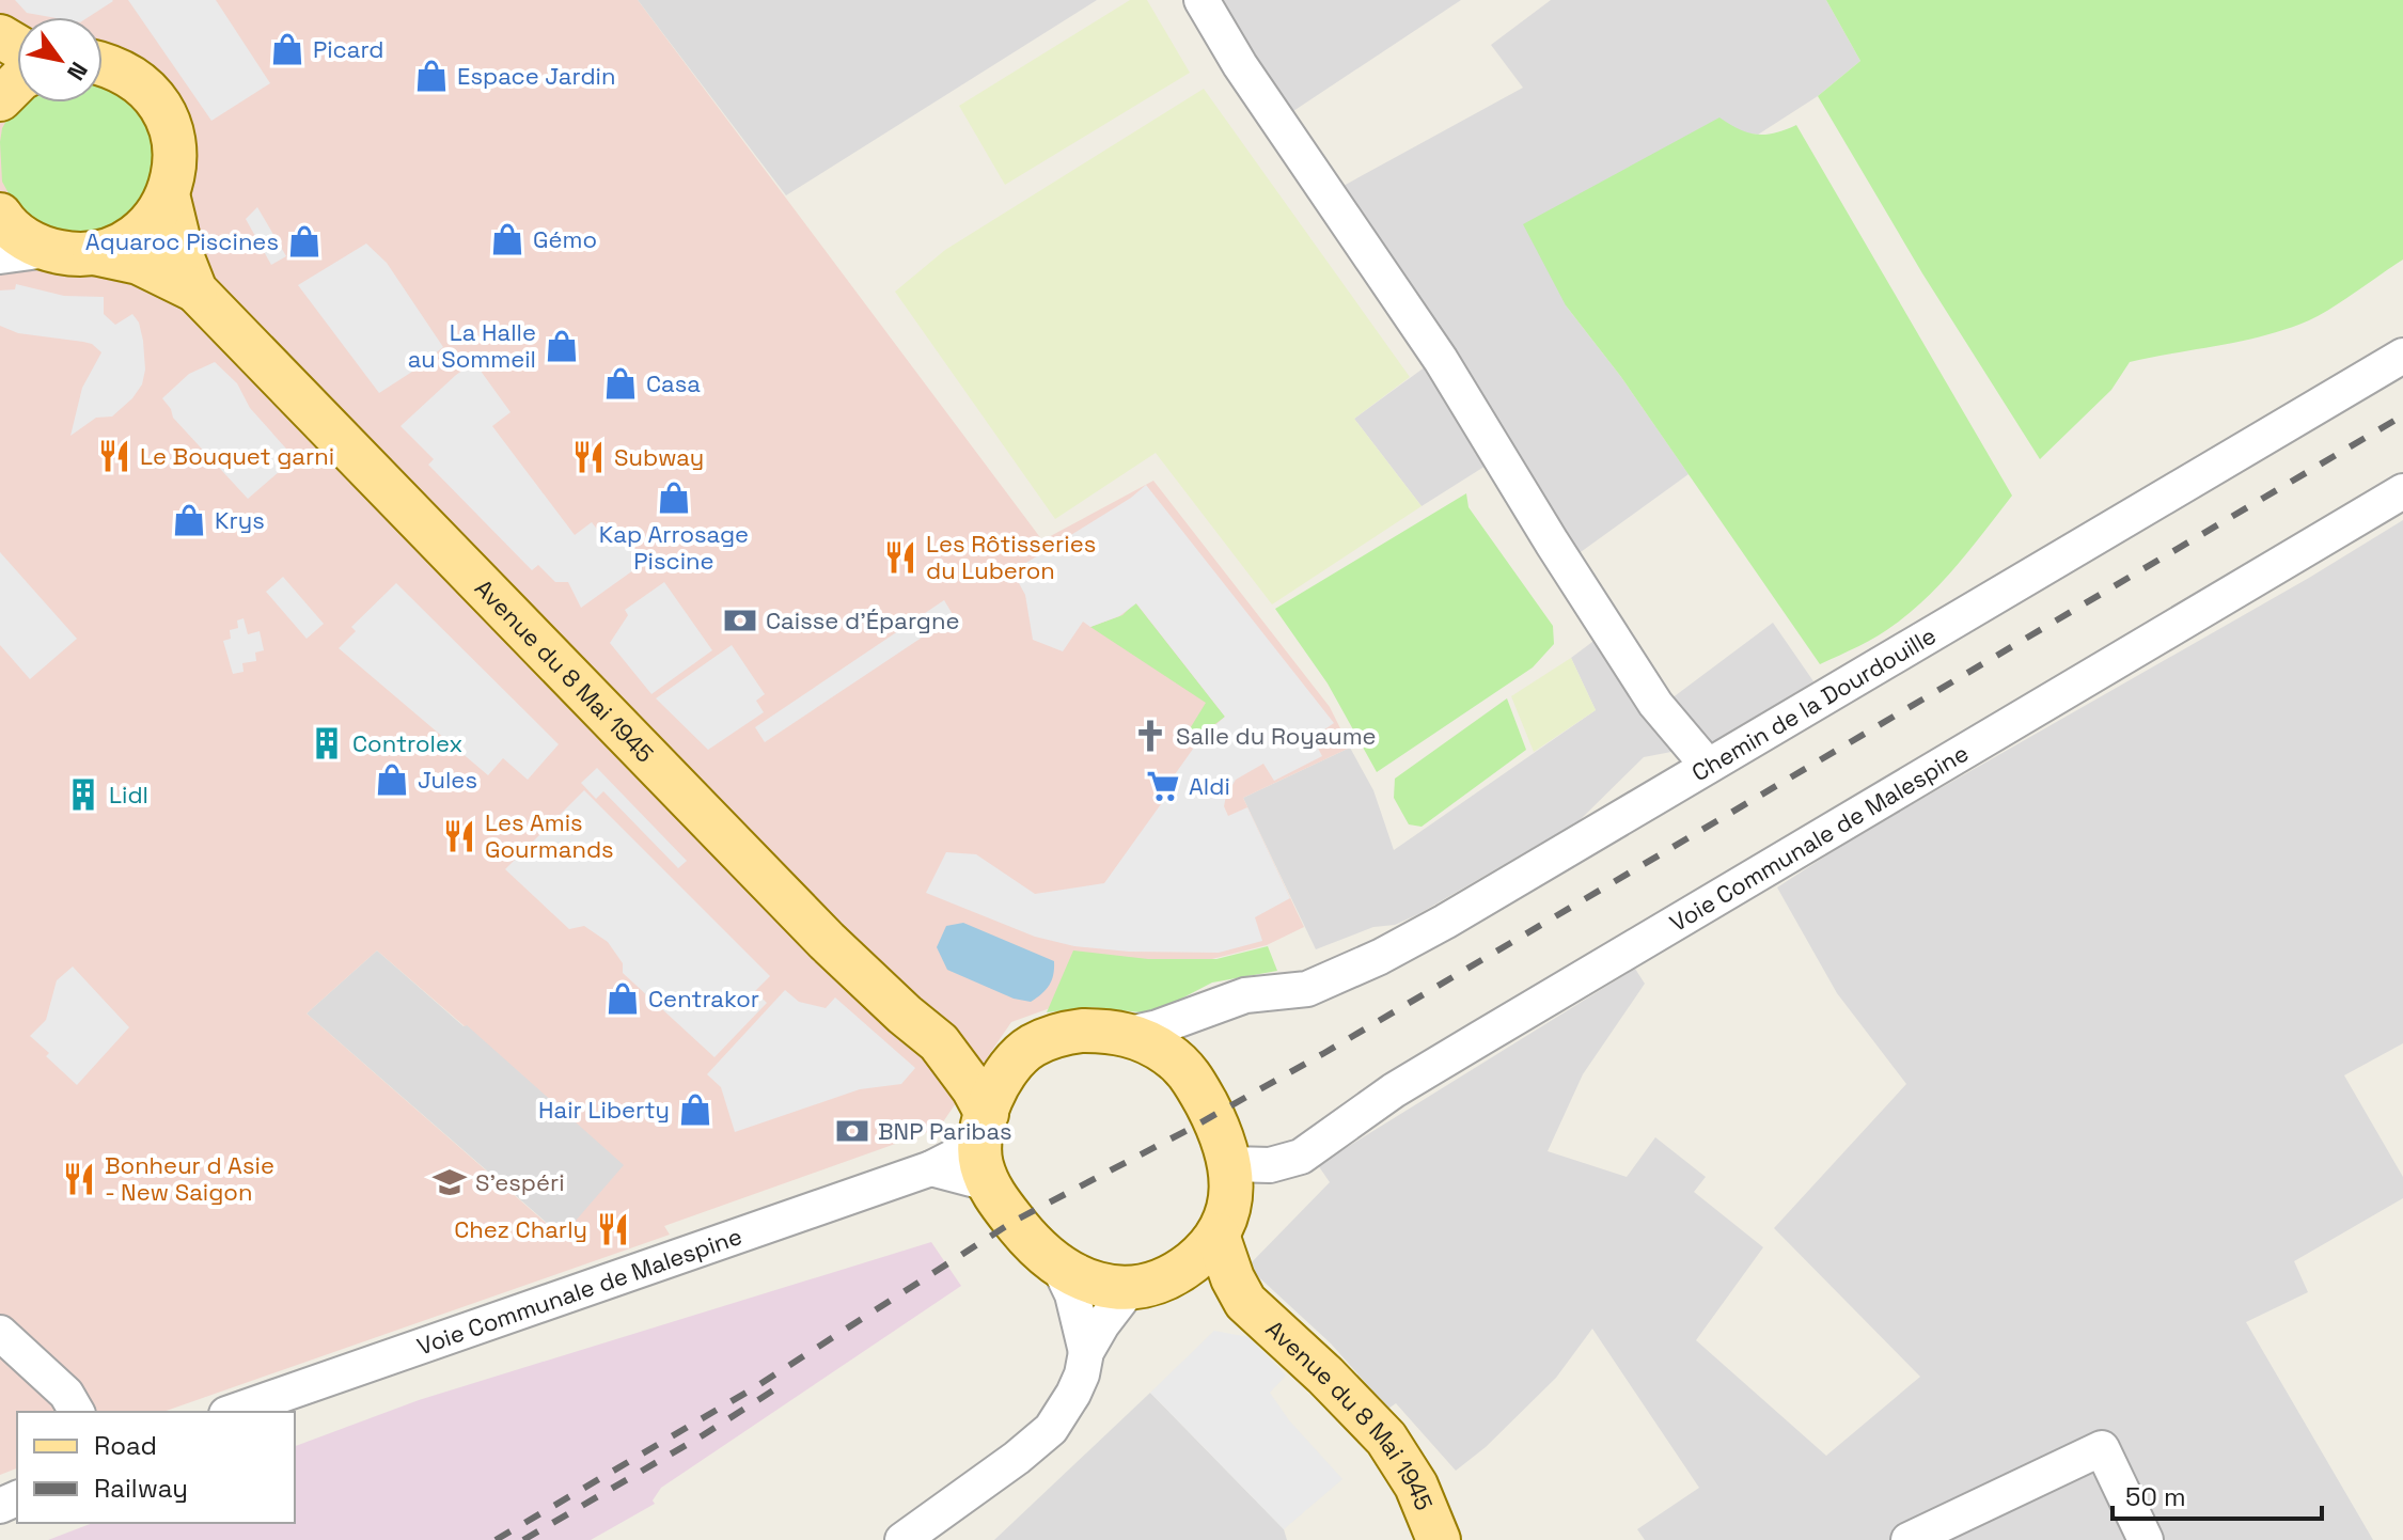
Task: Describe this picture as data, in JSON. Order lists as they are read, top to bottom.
{
  "streets": {
    "main road": ["Avenue du 8 Mai 1945"],
    "street": ["Chemin de la Dourdouille", "Voie Communale de Malespine"]
  },
  "crossings": [
    ["Avenue du 8 Mai 1945", "Chemin de la Dourdouille"],
    ["Avenue du 8 Mai 1945", "Voie Communale de Malespine"],
    ["Chemin de la Dourdouille", "Voie Communale de Malespine"]
  ],
  "places": {
    "shop": [
      "Picard",
      "Espace Jardin",
      "Gémo",
      "Aquaroc Piscines",
      "La Halle au Sommeil",
      "Casa",
      "Kap Arrosage Piscine",
      "Krys",
      "Jules",
      "Centrakor",
      "Hair Liberty"
    ],
    "restaurant": [
      "Le Bouquet garni",
      "Subway",
      "Les Rôtisseries du Luberon",
      "Les Amis Gourmands",
      "Bonheur d Asie - New Saigon",
      "Chez Charly"
    ],
    "bank": ["Caisse d'Épargne", "BNP Paribas"],
    "church": ["Salle du Royaume"],
    "building": ["Controlex", "Lidl"],
    "supermarket": ["Aldi"],
    "school or university": ["S'espéri"]
  },
  "legend": ["Road", "Railway"],
  "scale_bar": "50 m",
  "north": "bottom right"
}
